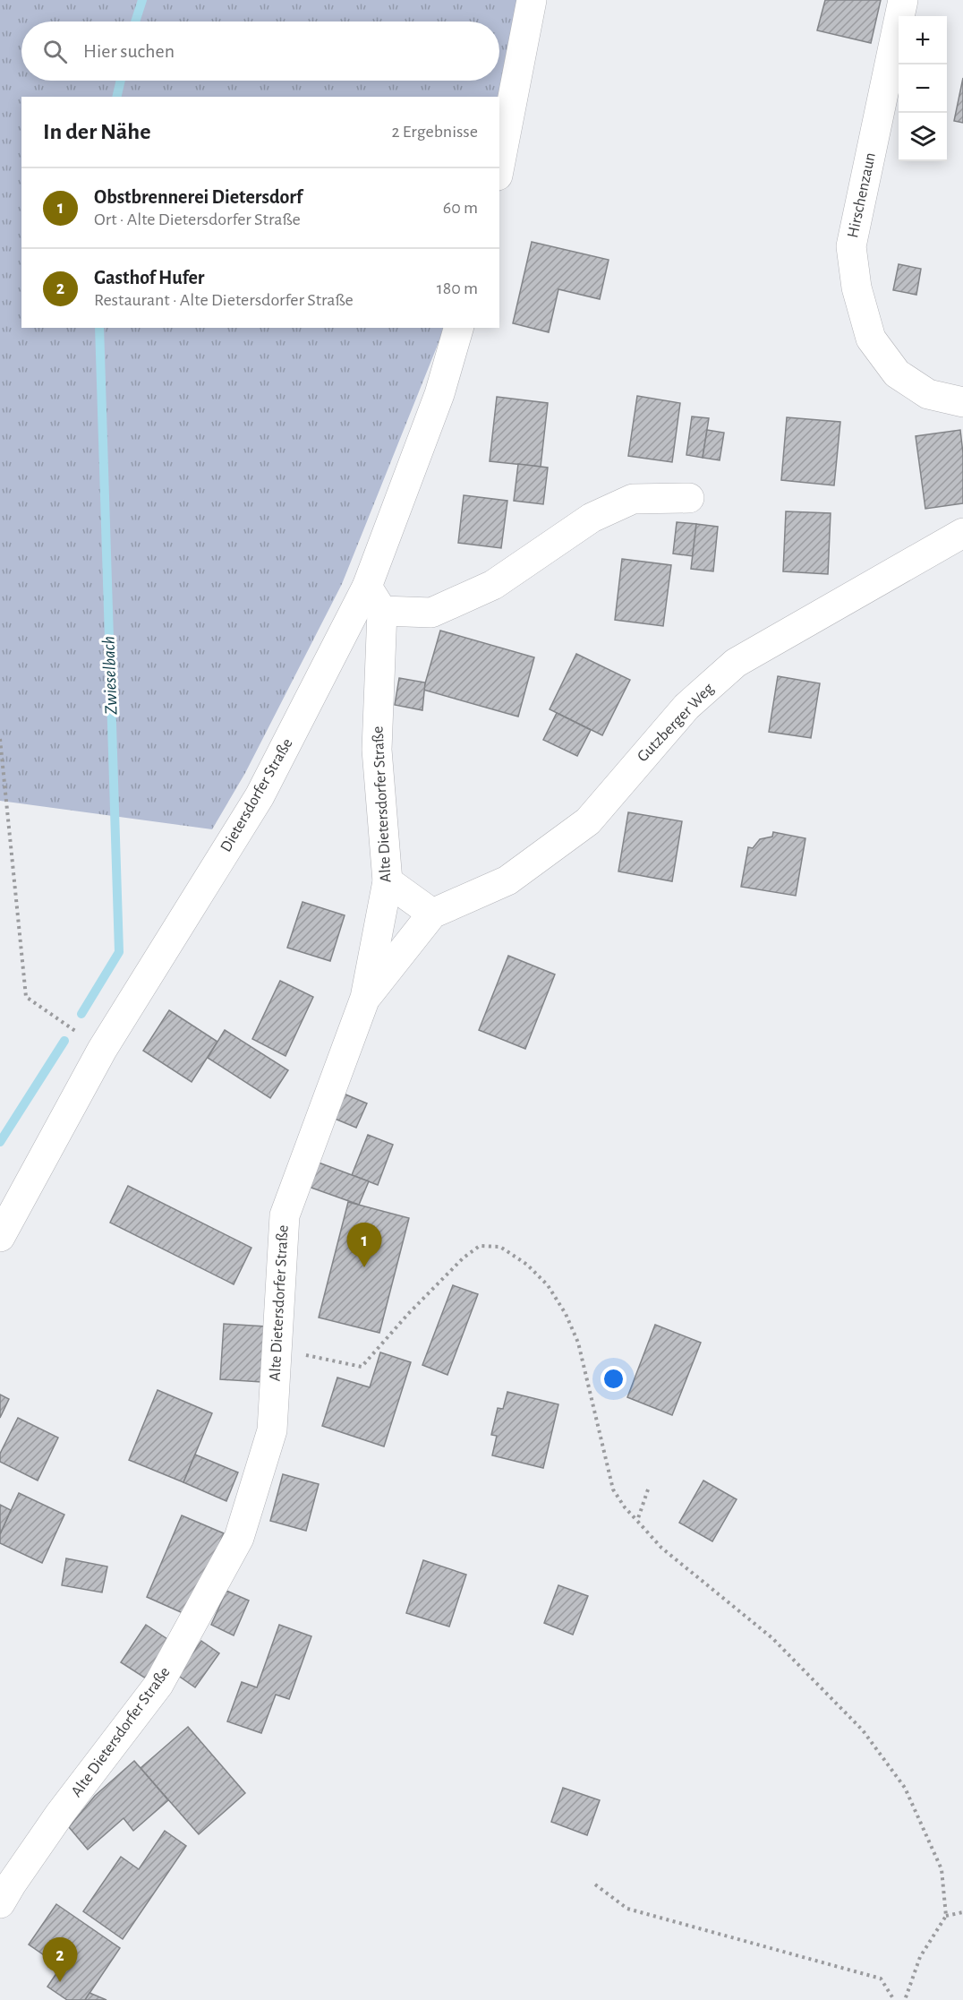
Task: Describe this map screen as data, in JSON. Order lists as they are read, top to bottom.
{
  "streets": {
    "street": [
      "Hirschenzaun",
      "Gutzberger Weg",
      "Dietersdorfer Straße",
      "Alte Dietersdorfer Straße"
    ]
  },
  "crossings": [
    ["Gutzberger Weg", "Alte Dietersdorfer Straße"],
    ["Dietersdorfer Straße", "Alte Dietersdorfer Straße"]
  ],
  "water": ["Zwieselbach"],
  "page": {
    "map_buttons": ["+", "−"],
    "search": "Hier suchen",
    "heading": ["In der Nähe", "2 Ergebnisse"],
    "list": [
      {
        "mark": "1",
        "name": "Obstbrennerei Dietersdorf",
        "note": "Ort · Alte Dietersdorfer Straße",
        "value": "60 m"
      },
      {
        "mark": "2",
        "name": "Gasthof Hufer",
        "note": "Restaurant · Alte Dietersdorfer Straße",
        "value": "180 m"
      }
    ],
    "pins": ["1", "2"]
  }
}
